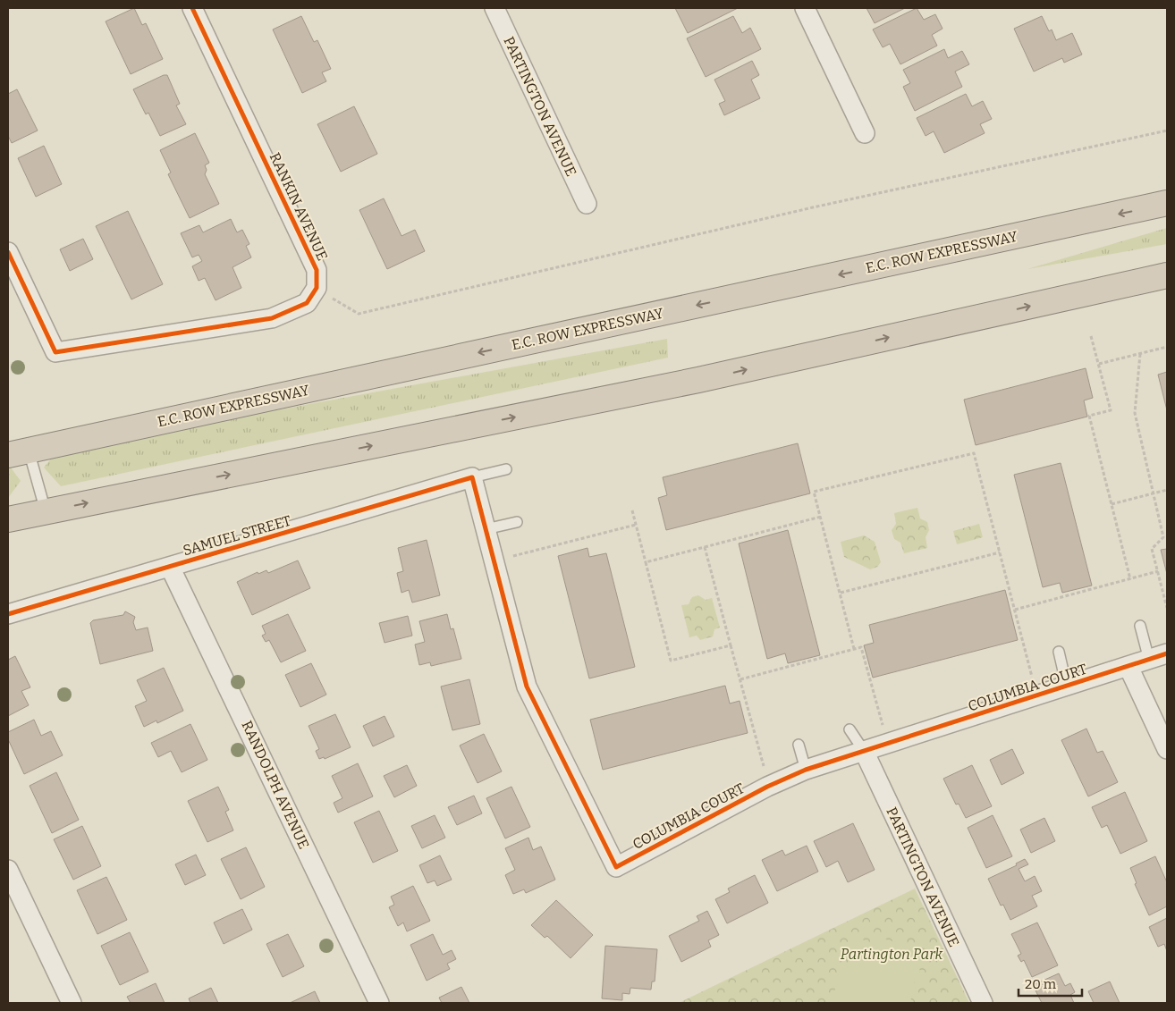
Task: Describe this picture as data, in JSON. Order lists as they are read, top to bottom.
{
  "streets": {
    "highway": ["E.C. ROW EXPRESSWAY"],
    "street": [
      "PARTINGTON AVENUE",
      "RANKIN AVENUE",
      "SAMUEL STREET",
      "COLUMBIA COURT",
      "RANDOLPH AVENUE"
    ]
  },
  "crossings": [
    ["PARTINGTON AVENUE", "COLUMBIA COURT"],
    ["SAMUEL STREET", "COLUMBIA COURT"],
    ["SAMUEL STREET", "RANDOLPH AVENUE"]
  ],
  "parks": ["Partington Park"],
  "scale_bar": "20 m"
}
